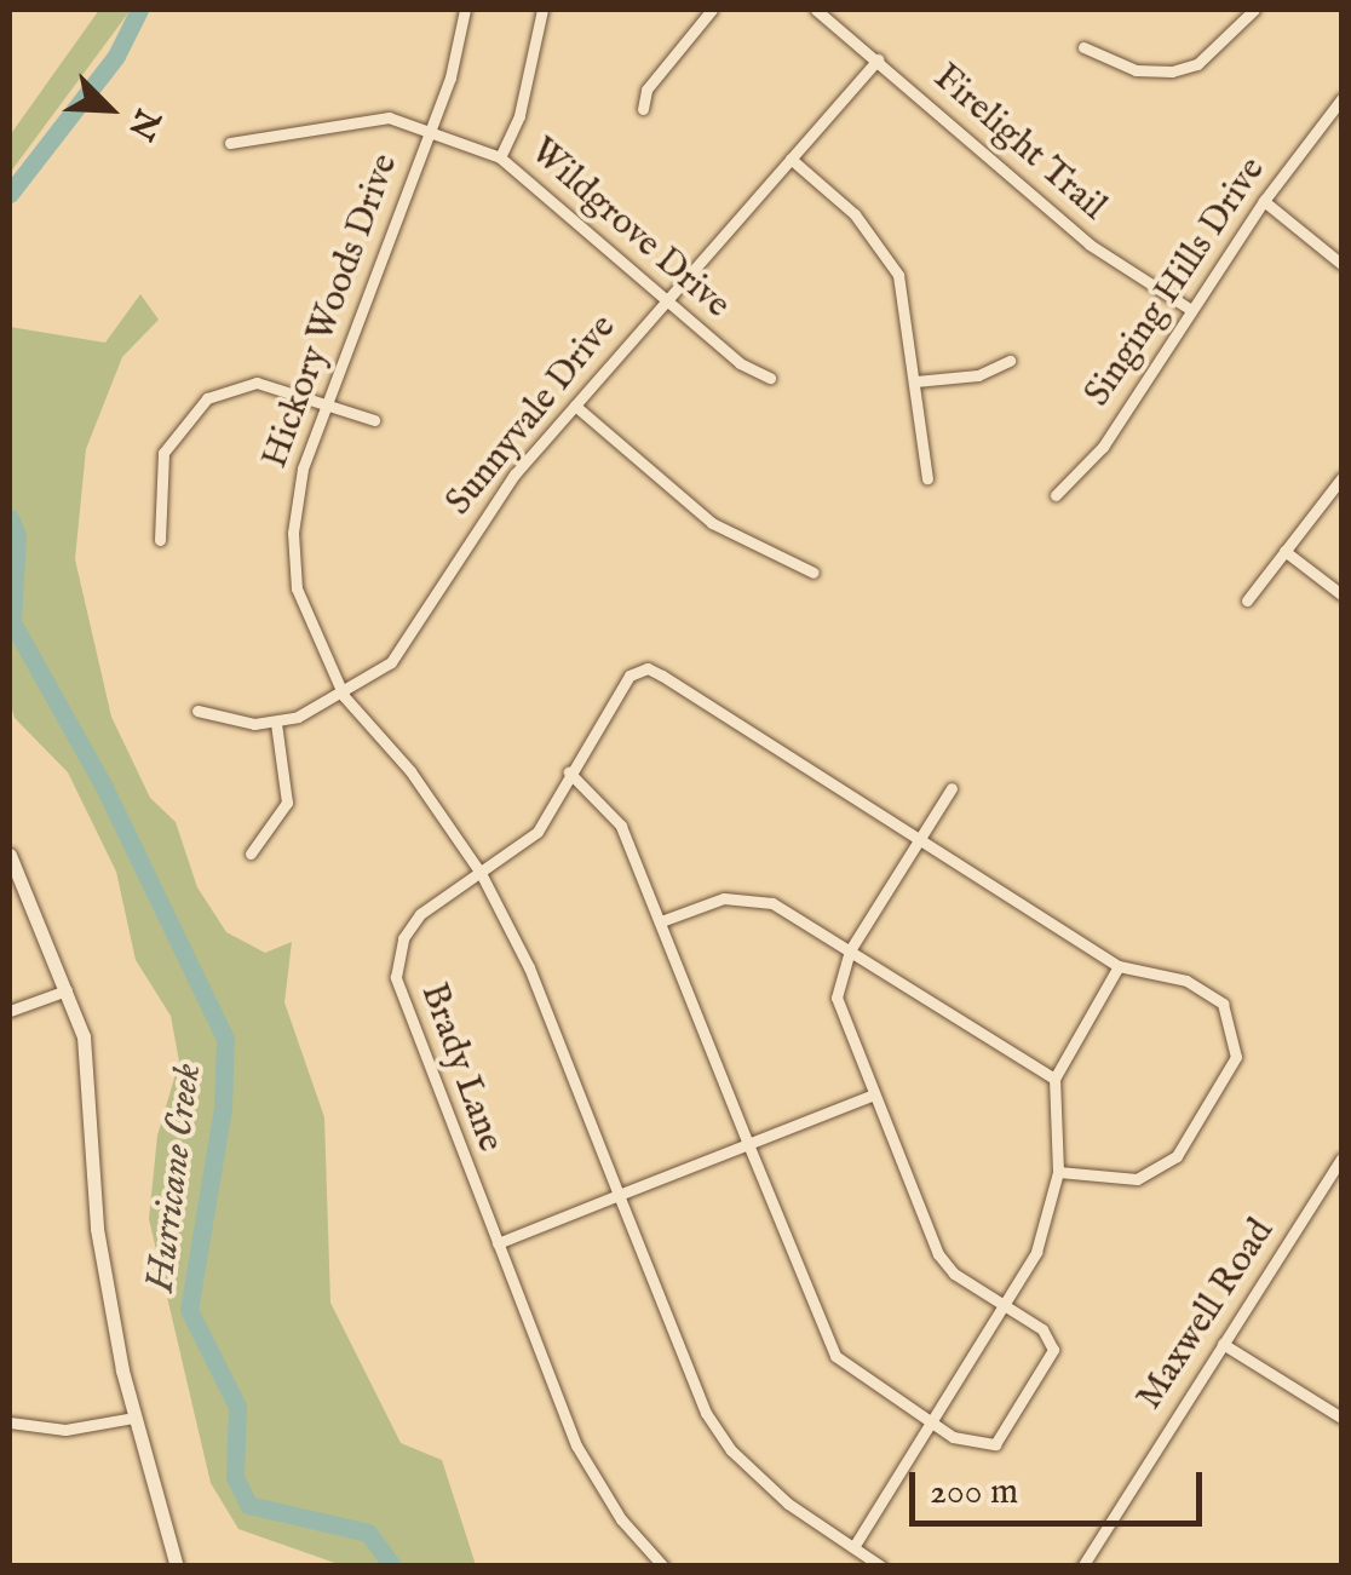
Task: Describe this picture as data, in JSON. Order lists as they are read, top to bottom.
{
  "streets": {
    "street": [
      "Firelight Trail",
      "Wildgrove Drive",
      "Singing Hills Drive",
      "Hickory Woods Drive",
      "Sunnyvale Drive",
      "Brady Lane",
      "Maxwell Road"
    ]
  },
  "crossings": [
    ["Firelight Trail", "Singing Hills Drive"],
    ["Firelight Trail", "Sunnyvale Drive"],
    ["Wildgrove Drive", "Hickory Woods Drive"],
    ["Wildgrove Drive", "Sunnyvale Drive"],
    ["Hickory Woods Drive", "Sunnyvale Drive"],
    ["Hickory Woods Drive", "Brady Lane"]
  ],
  "water": ["Hurricane Creek"],
  "scale_bar": "200 m",
  "north": "bottom right"
}
